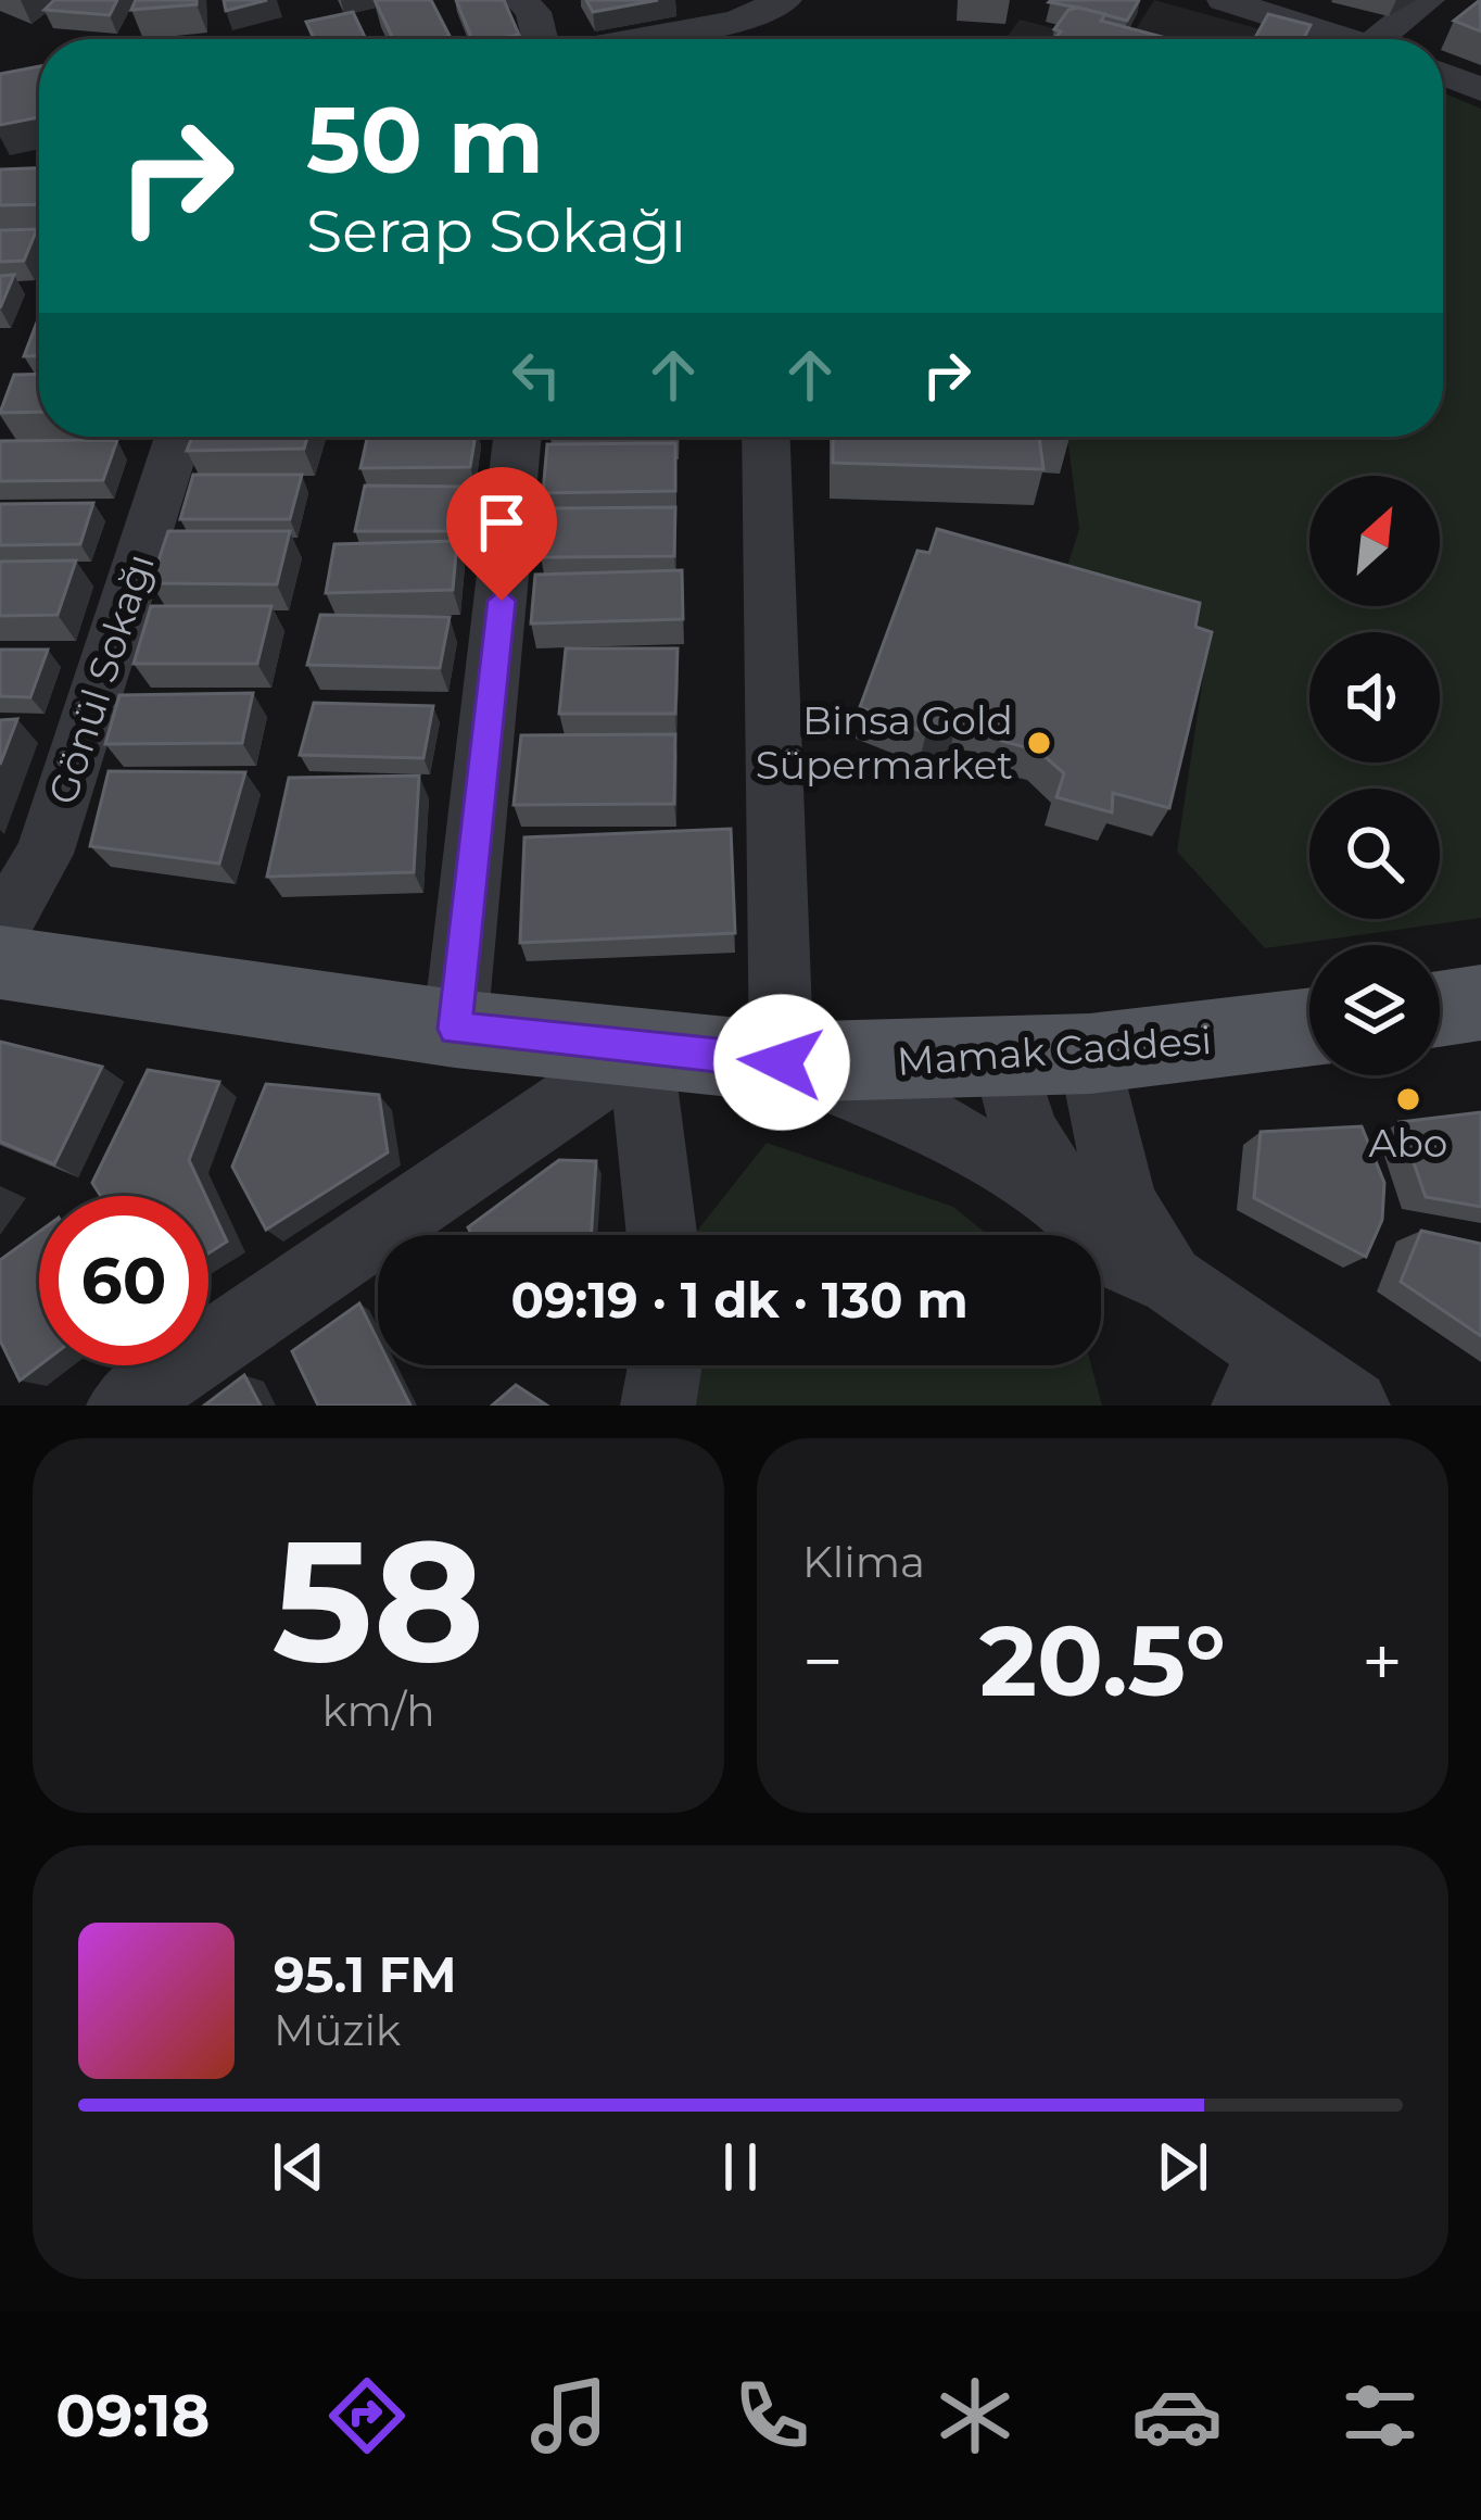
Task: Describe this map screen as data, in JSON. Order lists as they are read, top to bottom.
{
  "streets": {
    "main road": ["Mamak Caddesi"],
    "street": ["Gönül Sokağı"]
  },
  "places": ["Binsa Gold Süpermarket", "Abo"],
  "north": "top right",
  "page": {
    "turn": ["50 m", "Serap Sokağı"],
    "limit": "60",
    "trip": "09:19 · 1 dk · 130 m",
    "tile": [
      ["58", "km/h"],
      "Klima"
    ],
    "heat": ["−", "20.5°", "+"],
    "song": ["95.1 FM", "Müzik"],
    "tabs": "09:18"
  }
}
